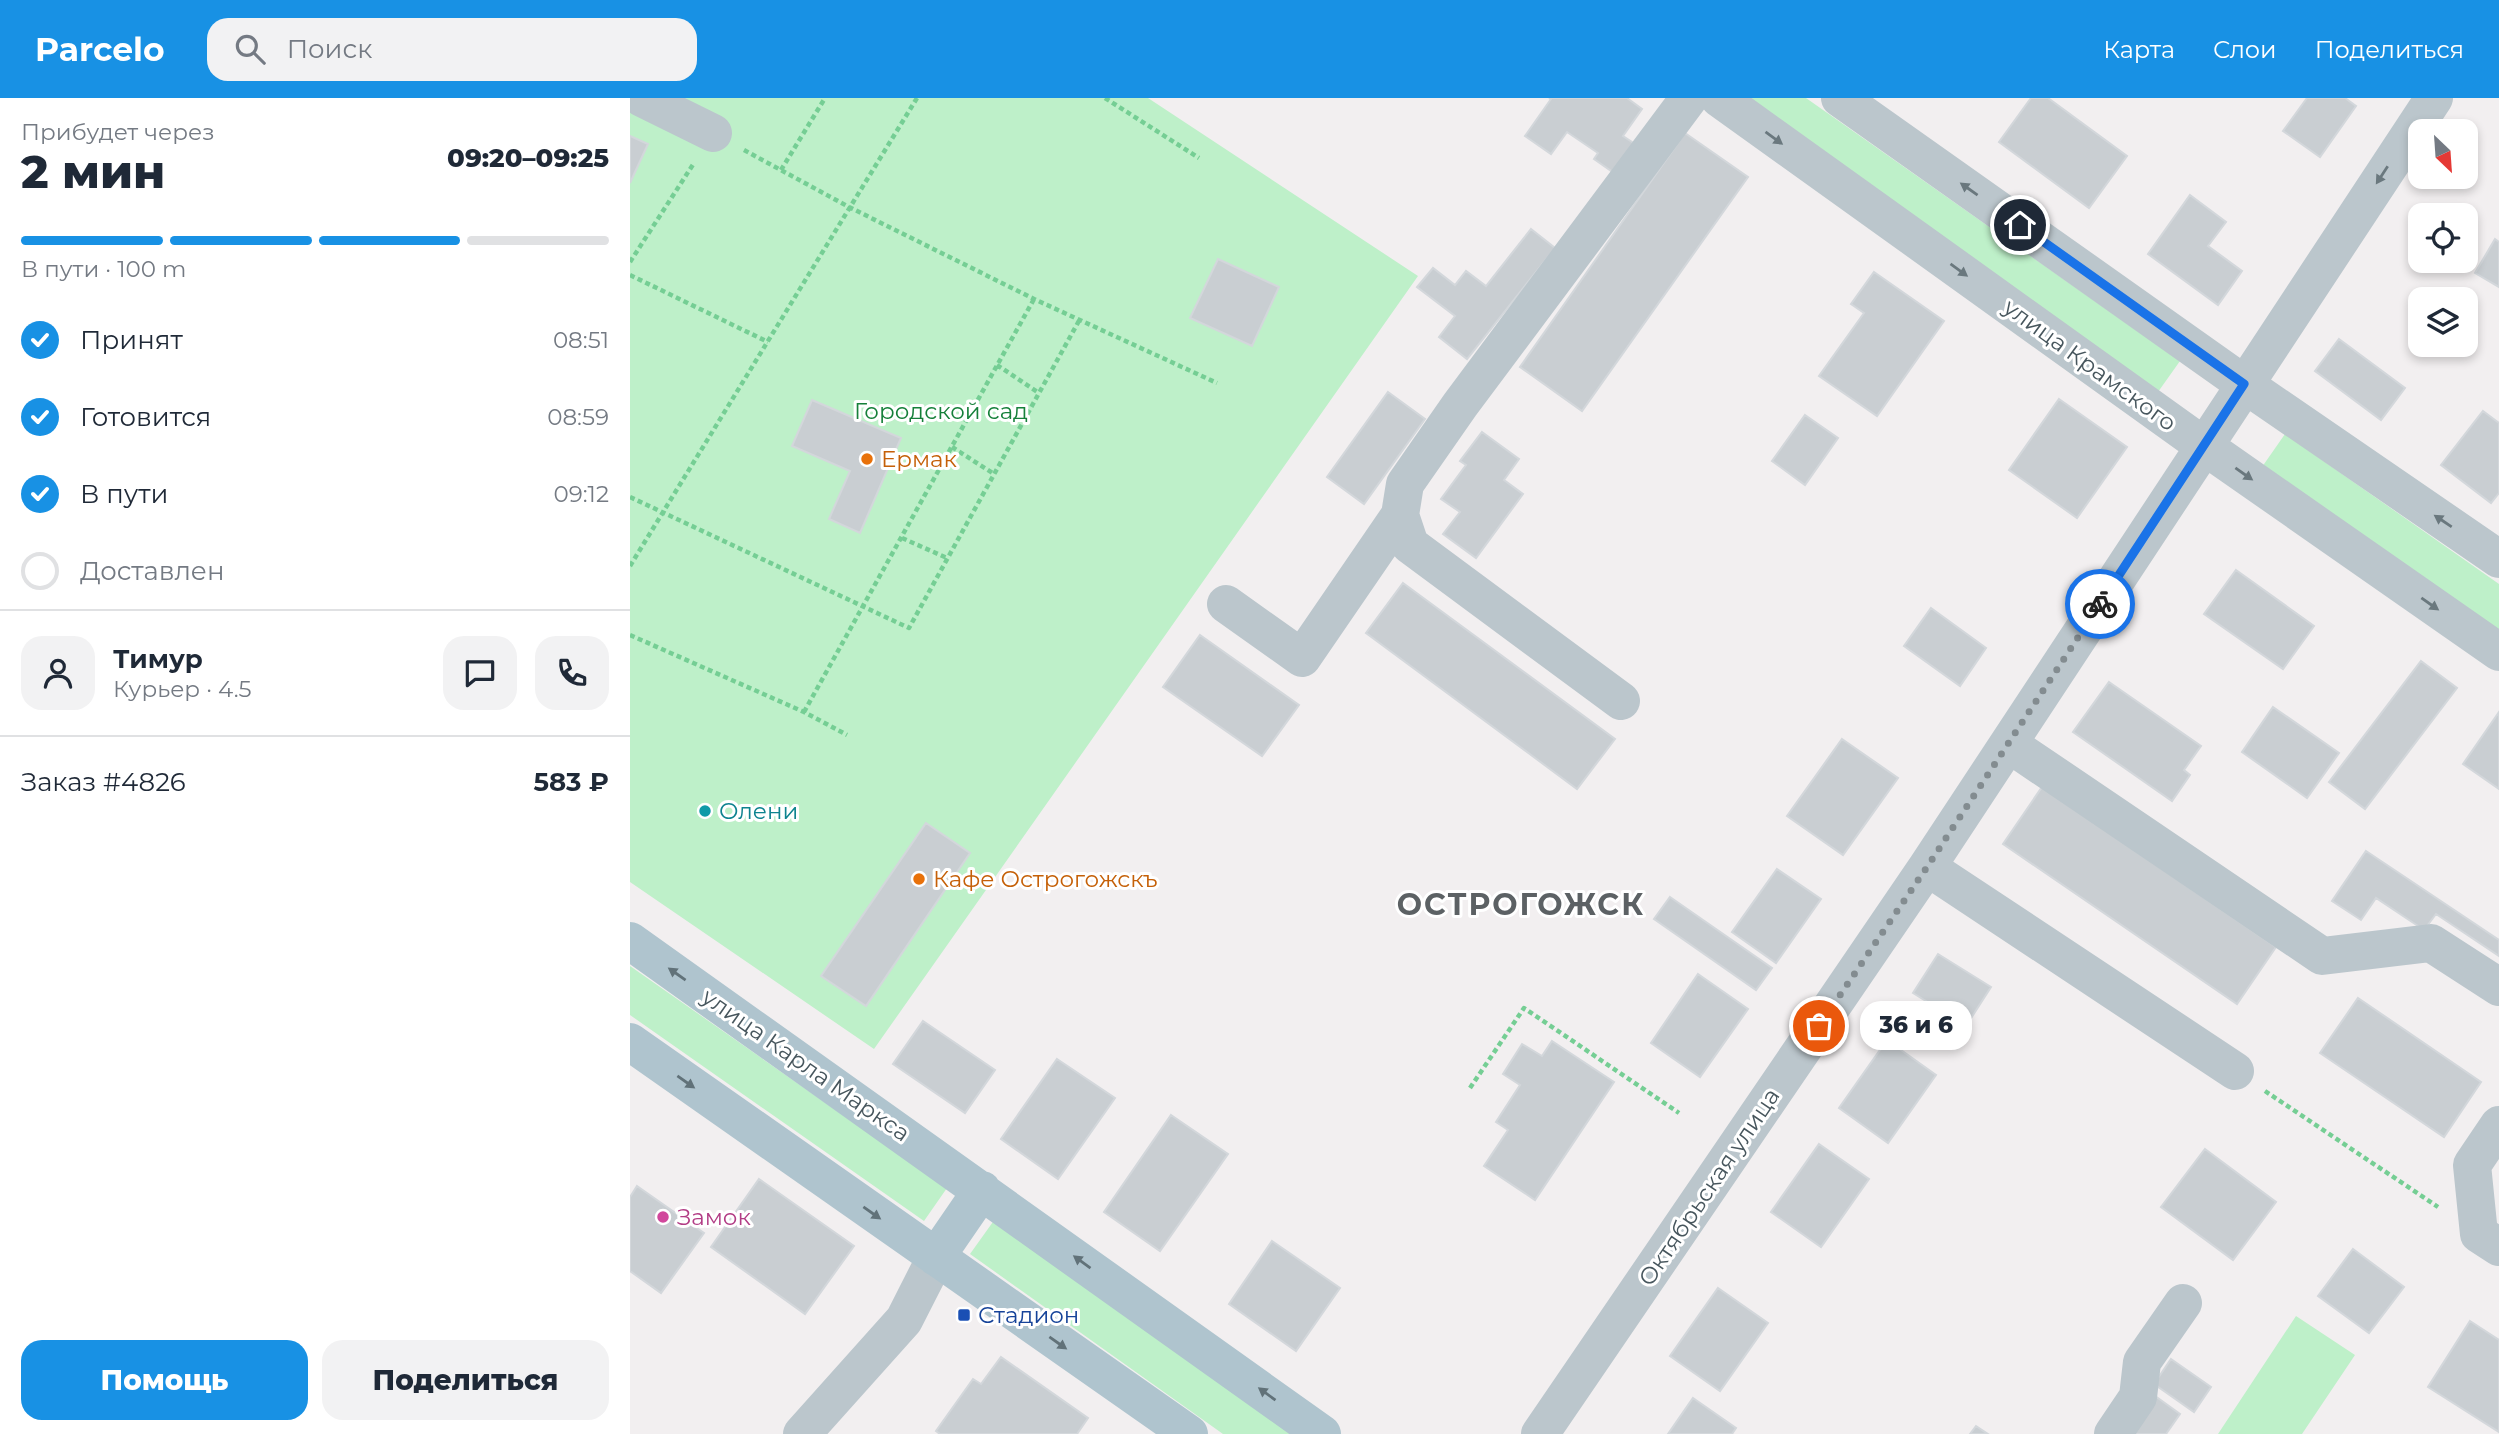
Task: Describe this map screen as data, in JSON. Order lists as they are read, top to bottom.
{
  "streets": {
    "main road": ["улица Карла Маркса"],
    "street": ["улица Крамского", "Октябрьская улица"]
  },
  "crossings": [
    ["улица Крамского", "Октябрьская улица"]
  ],
  "districts": ["ОСТРОГОЖСК"],
  "parks": ["Городской сад"],
  "places": {
    "other": [
      "Ермак",
      "Олени",
      "Кафе Острогожскъ",
      "36 и 6",
      "Замок"
    ],
    "transit": ["Стадион"]
  },
  "north": "bottom right",
  "page": {
    "header": "Parcelo",
    "search": "Поиск",
    "nav": ["Карта", "Слои", "Поделиться"],
    "heading": ["2 мин", "Прибудет через", "09:20–09:25"],
    "panel": [
      "Тимур",
      "Курьер · 4.5",
      "Заказ #4826",
      "583 ₽"
    ],
    "bar": "В пути · 100 m",
    "list": [
      ["Принят", "08:51"],
      ["Готовится", "08:59"],
      ["В пути", "09:12"],
      "Доставлен"
    ],
    "bubble": "36 и 6",
    "buttons": ["Помощь", "Поделиться"]
  }
}
